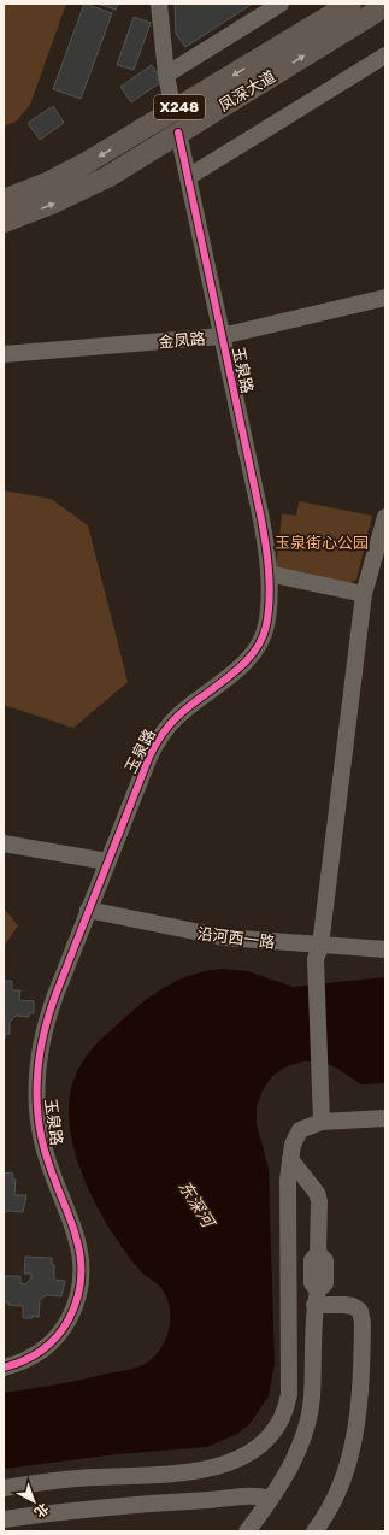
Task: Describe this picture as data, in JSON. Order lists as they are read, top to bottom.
{
  "streets": {
    "main road": ["凤深大道", "X248"],
    "street": ["金凤路", "玉泉路", "沿河西一路"]
  },
  "crossings": [
    ["凤深大道", "玉泉路"],
    ["金凤路", "玉泉路"],
    ["玉泉路", "沿河西一路"]
  ],
  "water": ["东深河"],
  "parks": ["玉泉街心公园"],
  "north": "bottom right"
}
